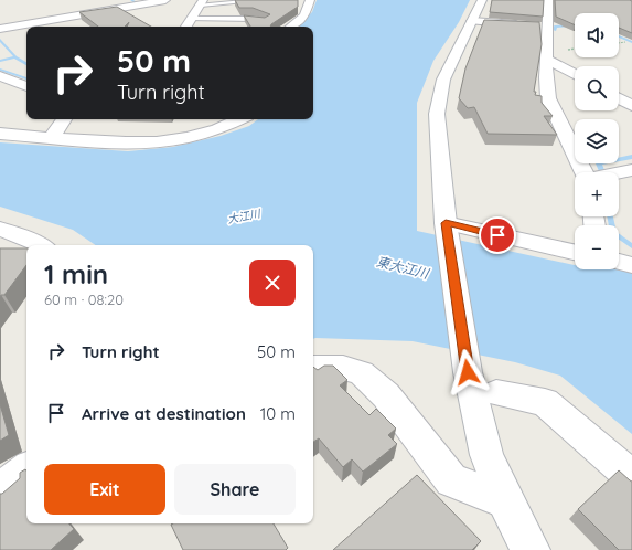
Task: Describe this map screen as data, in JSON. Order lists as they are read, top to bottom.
{
  "water": ["大江川", "東大江川"],
  "page": {
    "map_buttons": ["+", "−"],
    "turn": ["50 m", "Turn right"],
    "heading": ["1 min", "60 m · 08:20"],
    "list": [
      {
        "name": "Turn right",
        "value": "50 m"
      },
      {
        "name": "Arrive at destination",
        "value": "10 m"
      }
    ],
    "buttons": ["Exit", "Share"]
  }
}
